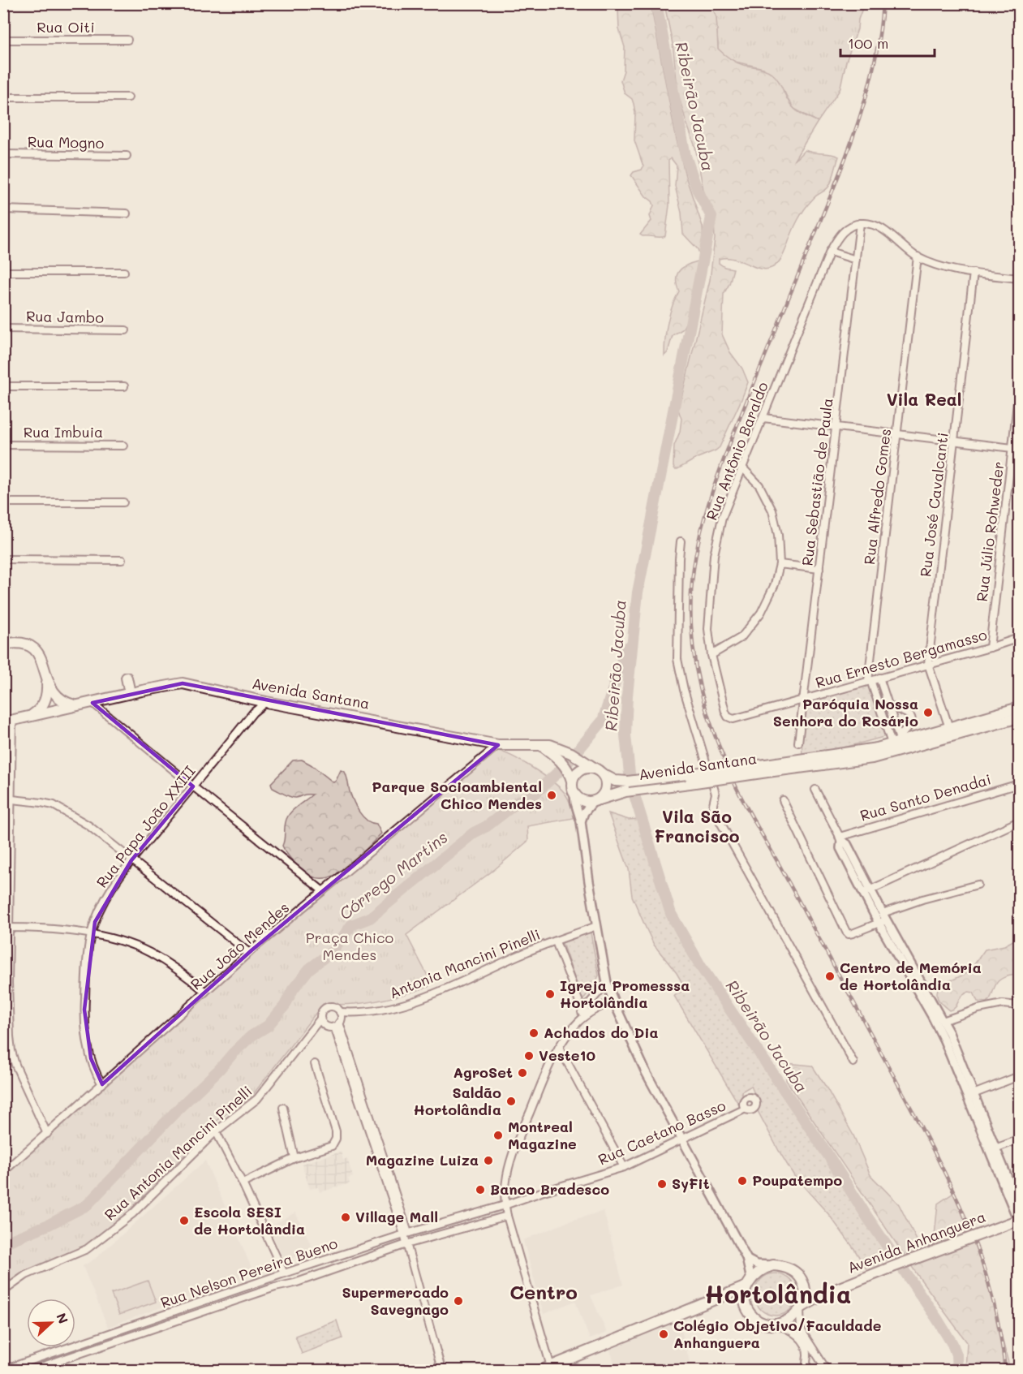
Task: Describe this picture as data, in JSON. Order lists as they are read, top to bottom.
{
  "streets": {
    "main road": ["Avenida Santana", "Avenida Anhanguera"],
    "street": [
      "Rua Oiti",
      "Rua Mogno",
      "Rua Jambo",
      "Rua Imbuia",
      "Rua Antônio Baraldo",
      "Rua Sebastião de Paula",
      "Rua Alfredo Gomes",
      "Rua José Cavalcanti",
      "Rua Júlio Rohweder",
      "Rua Ernesto Bergamasso",
      "Rua Santo Denadai",
      "Rua Papa João XXIII",
      "Rua João Mendes",
      "Antonia Mancini Pinelli",
      "Rua Caetano Basso",
      "Rua Antonia Mancini Pinelli",
      "Rua Nelson Pereira Bueno"
    ]
  },
  "crossings": [
    ["Rua Antônio Baraldo", "Rua Sebastião de Paula"],
    ["Rua Antônio Baraldo", "Rua Ernesto Bergamasso"],
    ["Rua Sebastião de Paula", "Rua Ernesto Bergamasso"],
    ["Rua Alfredo Gomes", "Rua Ernesto Bergamasso"],
    ["Rua José Cavalcanti", "Rua Ernesto Bergamasso"],
    ["Rua José Cavalcanti", "Avenida Santana"],
    ["Rua Júlio Rohweder", "Rua Ernesto Bergamasso"],
    ["Avenida Santana", "Rua Papa João XXIII"],
    ["Avenida Santana", "Rua João Mendes"],
    ["Rua Papa João XXIII", "Rua João Mendes"],
    ["Antonia Mancini Pinelli", "Rua Antonia Mancini Pinelli"],
    ["Rua Caetano Basso", "Rua Nelson Pereira Bueno"]
  ],
  "districts": [
    "Vila Real",
    "Vila São Francisco",
    "Centro",
    "Hortolândia"
  ],
  "water": ["Ribeirão Jacuba", "Córrego Martins"],
  "parks": ["Praça Chico Mendes"],
  "places": [
    "Paróquia Nossa Senhora do Rosário",
    "Parque Socioambiental Chico Mendes",
    "Centro de Memória de Hortolândia",
    "Igreja Promesssa Hortolândia",
    "Achados do Dia",
    "Veste10",
    "AgroSet",
    "Saldão Hortolândia",
    "Montreal Magazine",
    "Magazine Luiza",
    "Poupatempo",
    "SyFit",
    "Banco Bradesco",
    "Village Mall",
    "Escola SESI de Hortolândia",
    "Supermercado Savegnago",
    "Colégio Objetivo/Faculdade Anhanguera"
  ],
  "scale_bar": "100 m",
  "north": "right"
}
